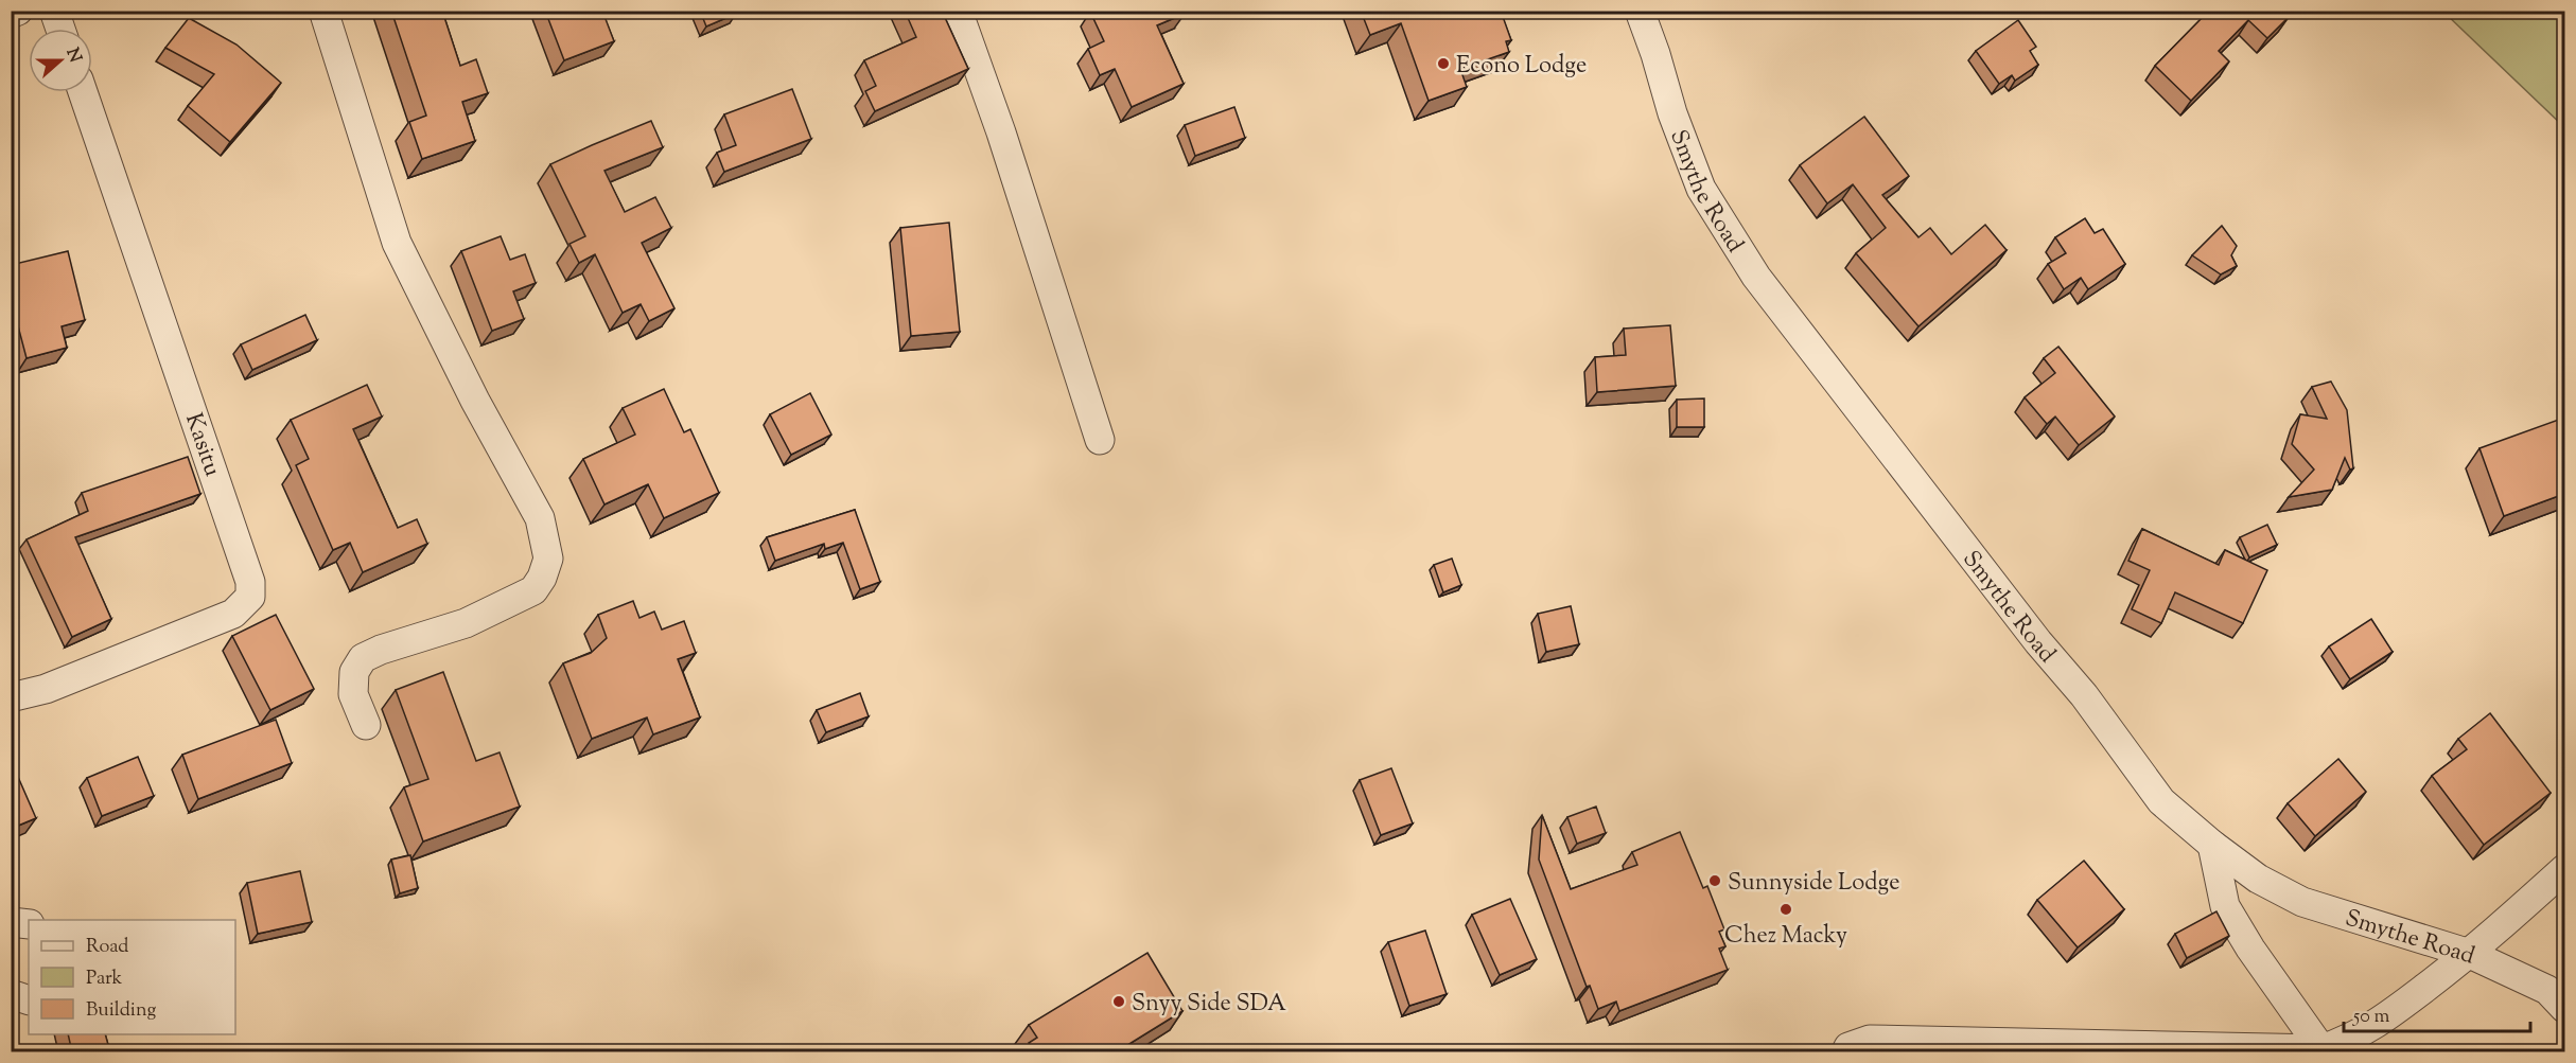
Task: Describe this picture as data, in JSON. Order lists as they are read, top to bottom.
{
  "streets": {
    "street": ["Smythe Road", "Kasitu"]
  },
  "places": [
    "Econo Lodge",
    "Sunnyside Lodge",
    "Chez Macky",
    "Snyy Side SDA"
  ],
  "legend": ["Road", "Park", "Building"],
  "scale_bar": "50 m",
  "north": "right"
}
